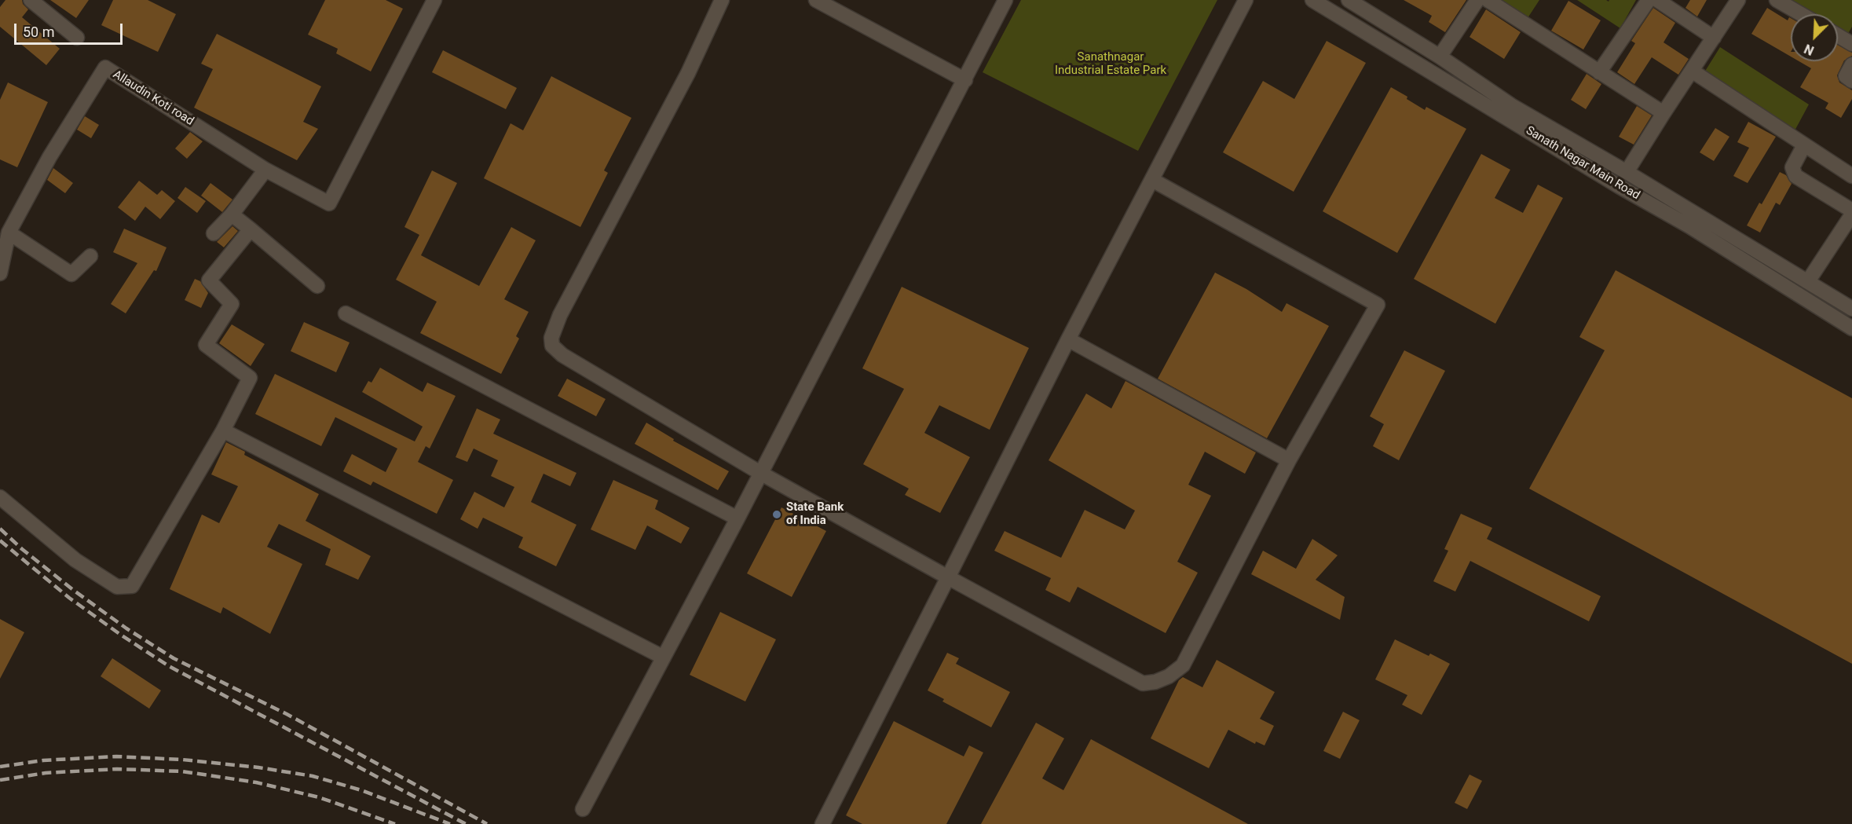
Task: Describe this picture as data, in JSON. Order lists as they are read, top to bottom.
{
  "streets": {
    "street": ["Allaudin Koti road", "Sanath Nagar Main Road"]
  },
  "parks": ["Sanathnagar Industrial Estate Park"],
  "places": ["State Bank of India"],
  "scale_bar": "50 m",
  "north": "bottom left"
}
